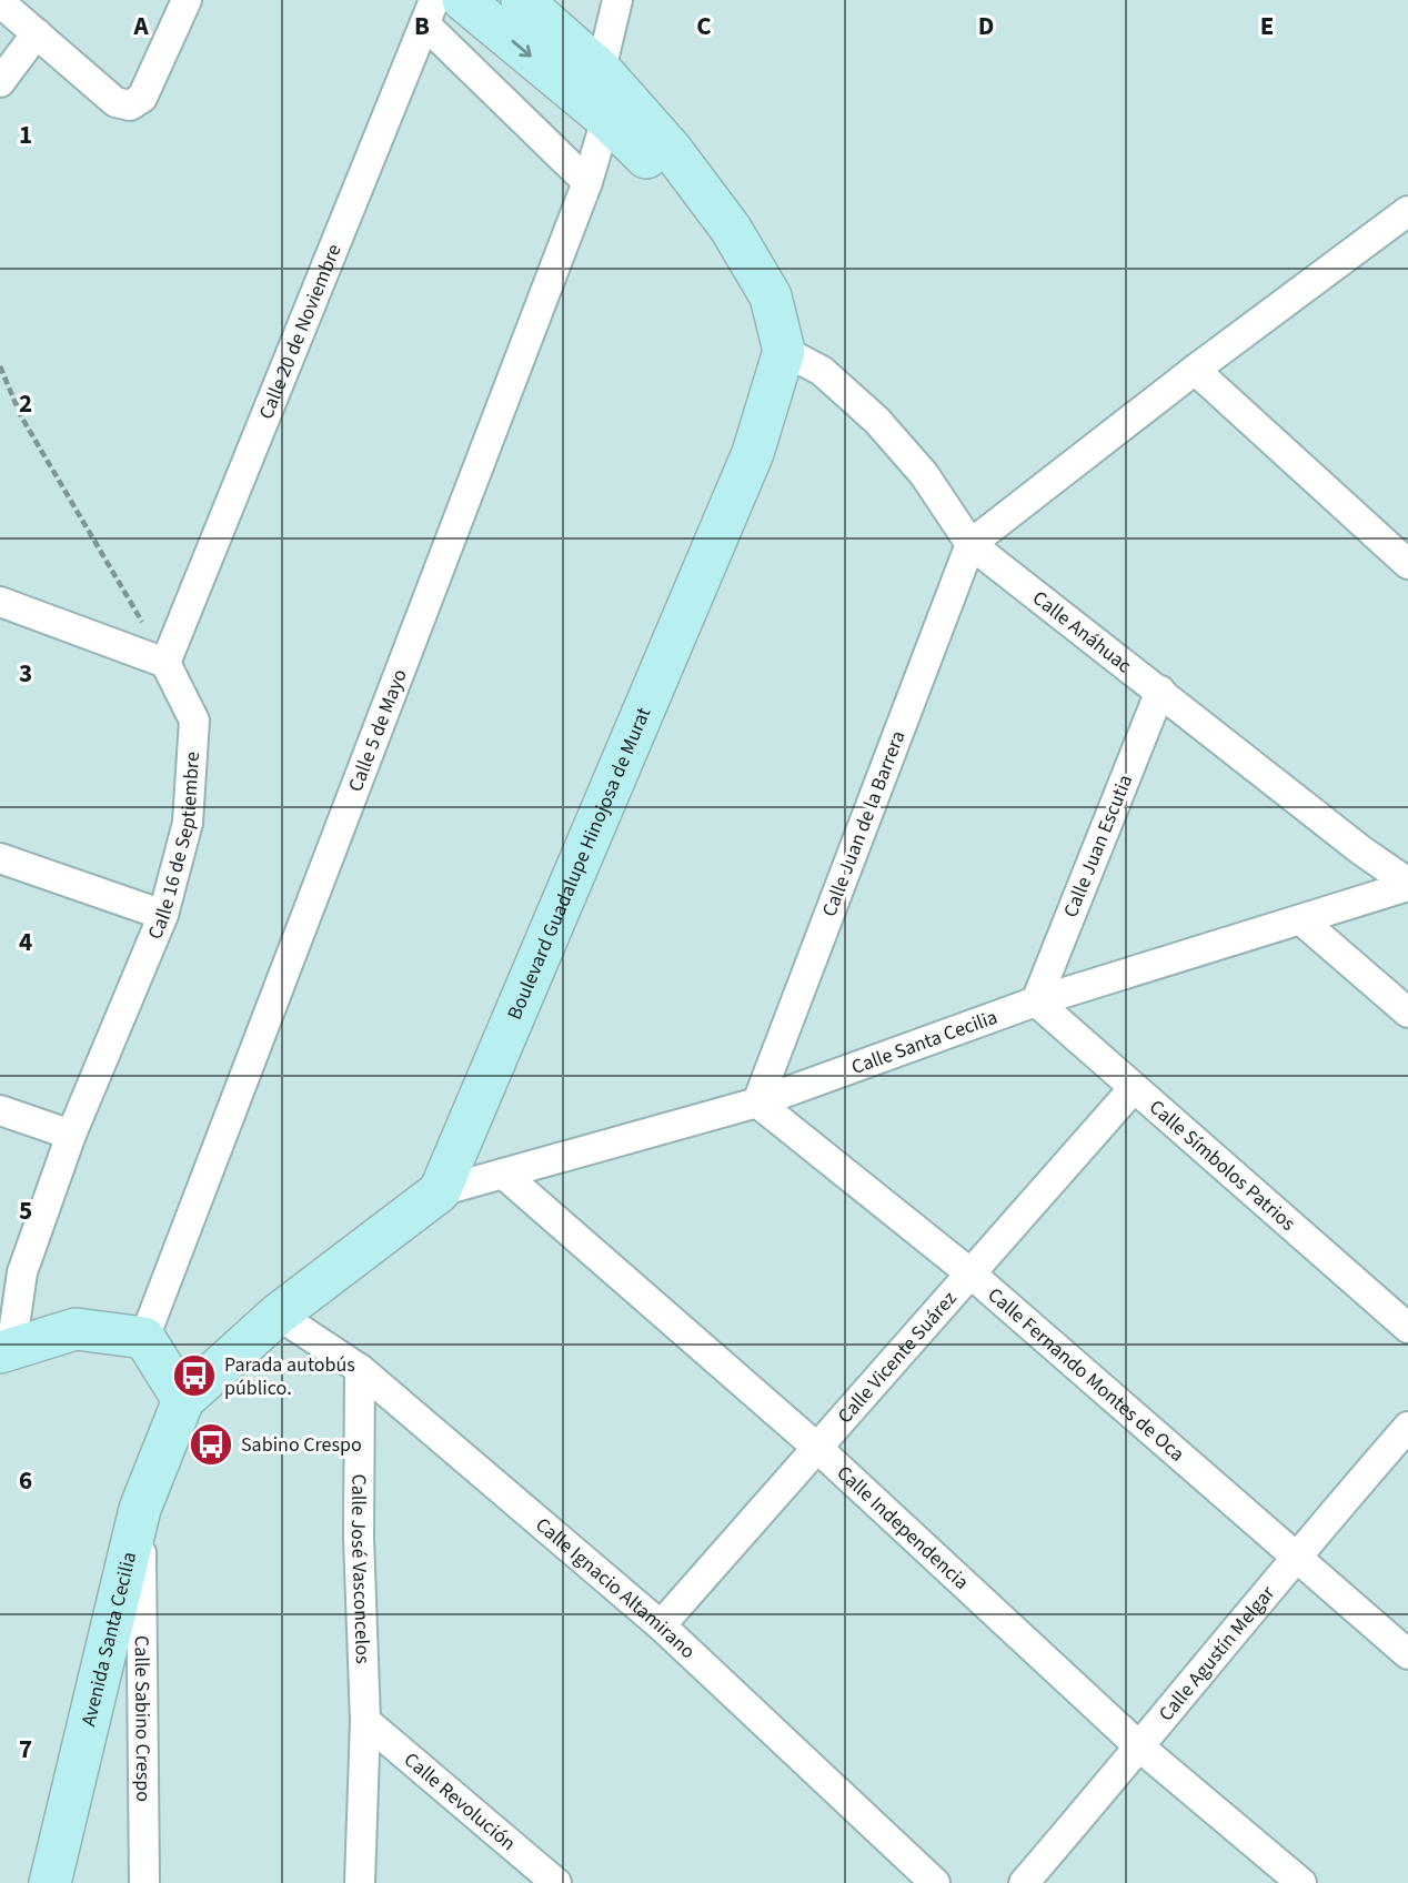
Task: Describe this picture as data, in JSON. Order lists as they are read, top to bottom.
{
  "streets": {
    "main road": ["Boulevard Guadalupe Hinojosa de Murat", "Avenida Santa Cecilia"],
    "street": [
      "Calle 20 de Noviembre",
      "Calle Anáhuac",
      "Calle 5 de Mayo",
      "Calle Juan de la Barrera",
      "Calle 16 de Septiembre",
      "Calle Juan Escutia",
      "Calle Santa Cecilia",
      "Calle Símbolos Patrios",
      "Calle Vicente Suárez",
      "Calle Fernando Montes de Oca",
      "Calle Independencia",
      "Calle José Vasconcelos",
      "Calle Ignacio Altamirano",
      "Calle Agustín Melgar",
      "Calle Sabino Crespo",
      "Calle Revolución"
    ]
  },
  "crossings": [
    ["Calle 20 de Noviembre", "Calle 16 de Septiembre"],
    ["Calle Anáhuac", "Calle Juan de la Barrera"],
    ["Calle Anáhuac", "Calle Juan Escutia"],
    ["Calle Anáhuac", "Boulevard Guadalupe Hinojosa de Murat"],
    ["Calle Anáhuac", "Calle Santa Cecilia"],
    ["Calle Juan de la Barrera", "Calle Santa Cecilia"],
    ["Calle Juan de la Barrera", "Calle Fernando Montes de Oca"],
    ["Calle Juan Escutia", "Calle Santa Cecilia"],
    ["Calle Juan Escutia", "Calle Símbolos Patrios"],
    ["Boulevard Guadalupe Hinojosa de Murat", "Calle Santa Cecilia"],
    ["Boulevard Guadalupe Hinojosa de Murat", "Calle Ignacio Altamirano"],
    ["Boulevard Guadalupe Hinojosa de Murat", "Avenida Santa Cecilia"],
    ["Calle Santa Cecilia", "Calle Símbolos Patrios"],
    ["Calle Santa Cecilia", "Calle Fernando Montes de Oca"],
    ["Calle Santa Cecilia", "Calle Independencia"],
    ["Calle Símbolos Patrios", "Calle Vicente Suárez"],
    ["Calle Vicente Suárez", "Calle Fernando Montes de Oca"],
    ["Calle Vicente Suárez", "Calle Independencia"],
    ["Calle Vicente Suárez", "Calle Ignacio Altamirano"],
    ["Calle Fernando Montes de Oca", "Calle Agustín Melgar"],
    ["Calle Independencia", "Calle Agustín Melgar"],
    ["Calle José Vasconcelos", "Calle Ignacio Altamirano"],
    ["Calle José Vasconcelos", "Calle Revolución"],
    ["Avenida Santa Cecilia", "Calle Sabino Crespo"]
  ],
  "places": {
    "bus stop": ["Parada autobús público.", "Sabino Crespo"]
  },
  "grid": {
    "columns": [
      "A",
      "B",
      "C",
      "D",
      "E"
    ],
    "rows": [
      "1",
      "2",
      "3",
      "4",
      "5",
      "6",
      "7"
    ]
  }
}
